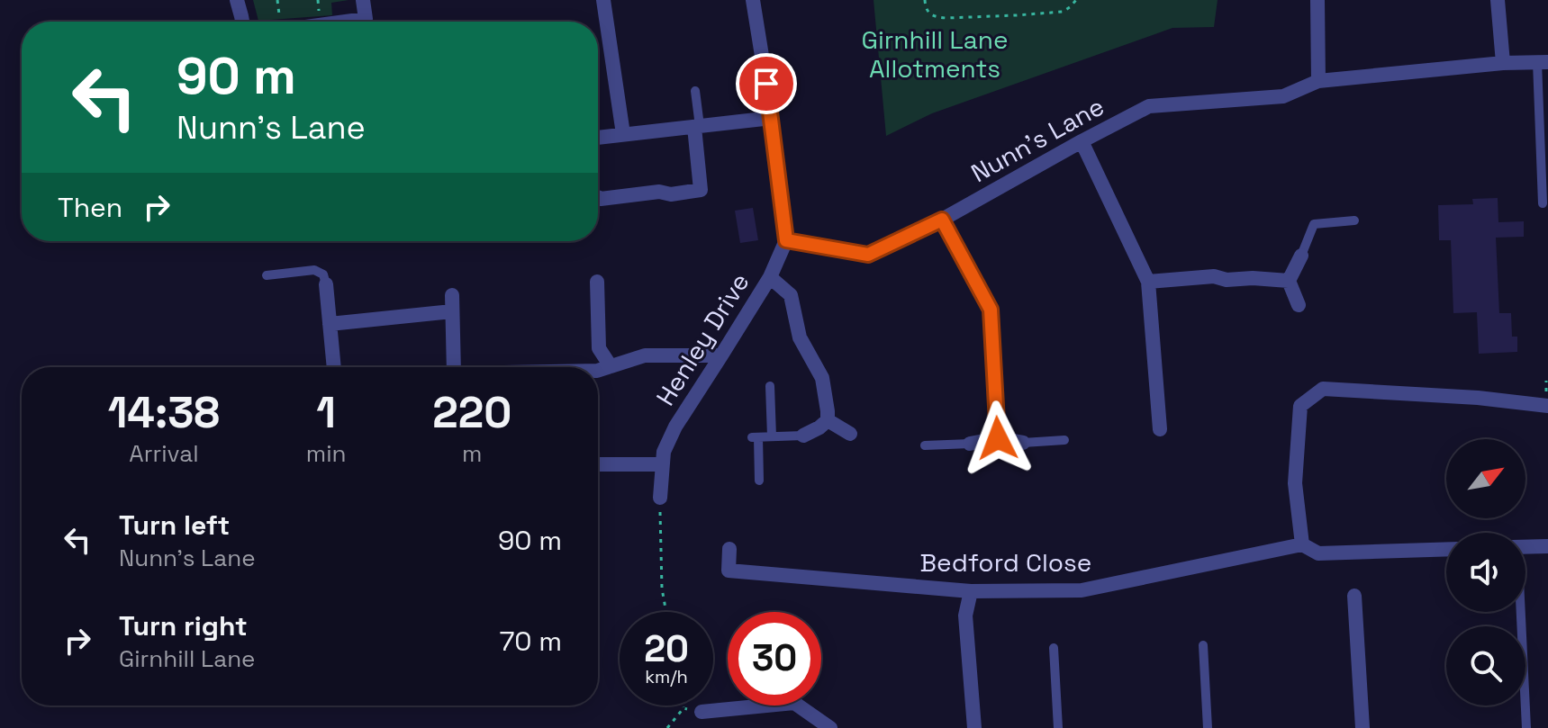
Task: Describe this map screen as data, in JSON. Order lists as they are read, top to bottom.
{
  "streets": {
    "street": ["Nunn's Lane", "Henley Drive", "Bedford Close"]
  },
  "crossings": [
    ["Nunn's Lane", "Henley Drive"]
  ],
  "parks": ["Girnhill Lane Allotments"],
  "north": "top right",
  "page": {
    "turn": ["90 m", "Nunn's Lane"],
    "then": "Then",
    "eta": [
      "14:38",
      "Arrival",
      "1",
      "min",
      "220",
      "m"
    ],
    "list": [
      {
        "name": "Turn left",
        "note": "Nunn's Lane",
        "value": "90 m"
      },
      {
        "name": "Turn right",
        "note": "Girnhill Lane",
        "value": "70 m"
      }
    ],
    "speed": "20 km/h",
    "limit": "30"
  }
}
